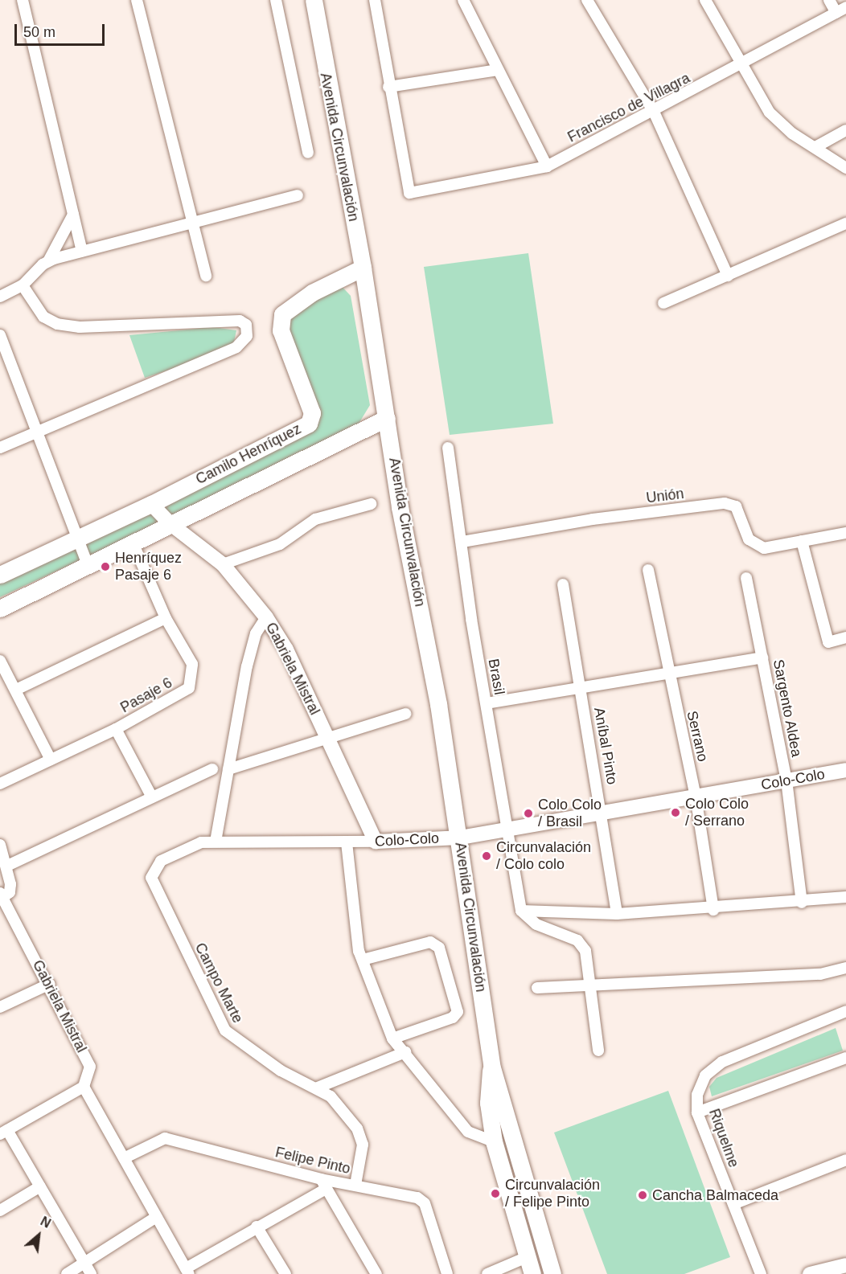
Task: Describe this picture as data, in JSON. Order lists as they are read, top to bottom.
{
  "streets": {
    "main road": ["Avenida Circunvalación", "Camilo Henríquez"],
    "street": [
      "Francisco de Villagra",
      "Unión",
      "Gabriela Mistral",
      "Brasil",
      "Pasaje 6",
      "Sargento Aldea",
      "Serrano",
      "Aníbal Pinto",
      "Colo-Colo",
      "Campo Marte",
      "Riquelme",
      "Felipe Pinto"
    ]
  },
  "crossings": [
    ["Avenida Circunvalación", "Camilo Henríquez"],
    ["Avenida Circunvalación", "Colo-Colo"],
    ["Camilo Henríquez", "Gabriela Mistral"],
    ["Camilo Henríquez", "Pasaje 6"],
    ["Unión", "Brasil"],
    ["Gabriela Mistral", "Colo-Colo"],
    ["Brasil", "Colo-Colo"],
    ["Sargento Aldea", "Colo-Colo"],
    ["Serrano", "Colo-Colo"],
    ["Aníbal Pinto", "Colo-Colo"],
    ["Colo-Colo", "Campo Marte"],
    ["Campo Marte", "Felipe Pinto"]
  ],
  "places": [
    "Henríquez Pasaje 6",
    "Colo Colo / Serrano",
    "Colo Colo / Brasil",
    "Circunvalación / Colo colo",
    "Circunvalación / Felipe Pinto",
    "Cancha Balmaceda"
  ],
  "scale_bar": "50 m",
  "north": "top right"
}
